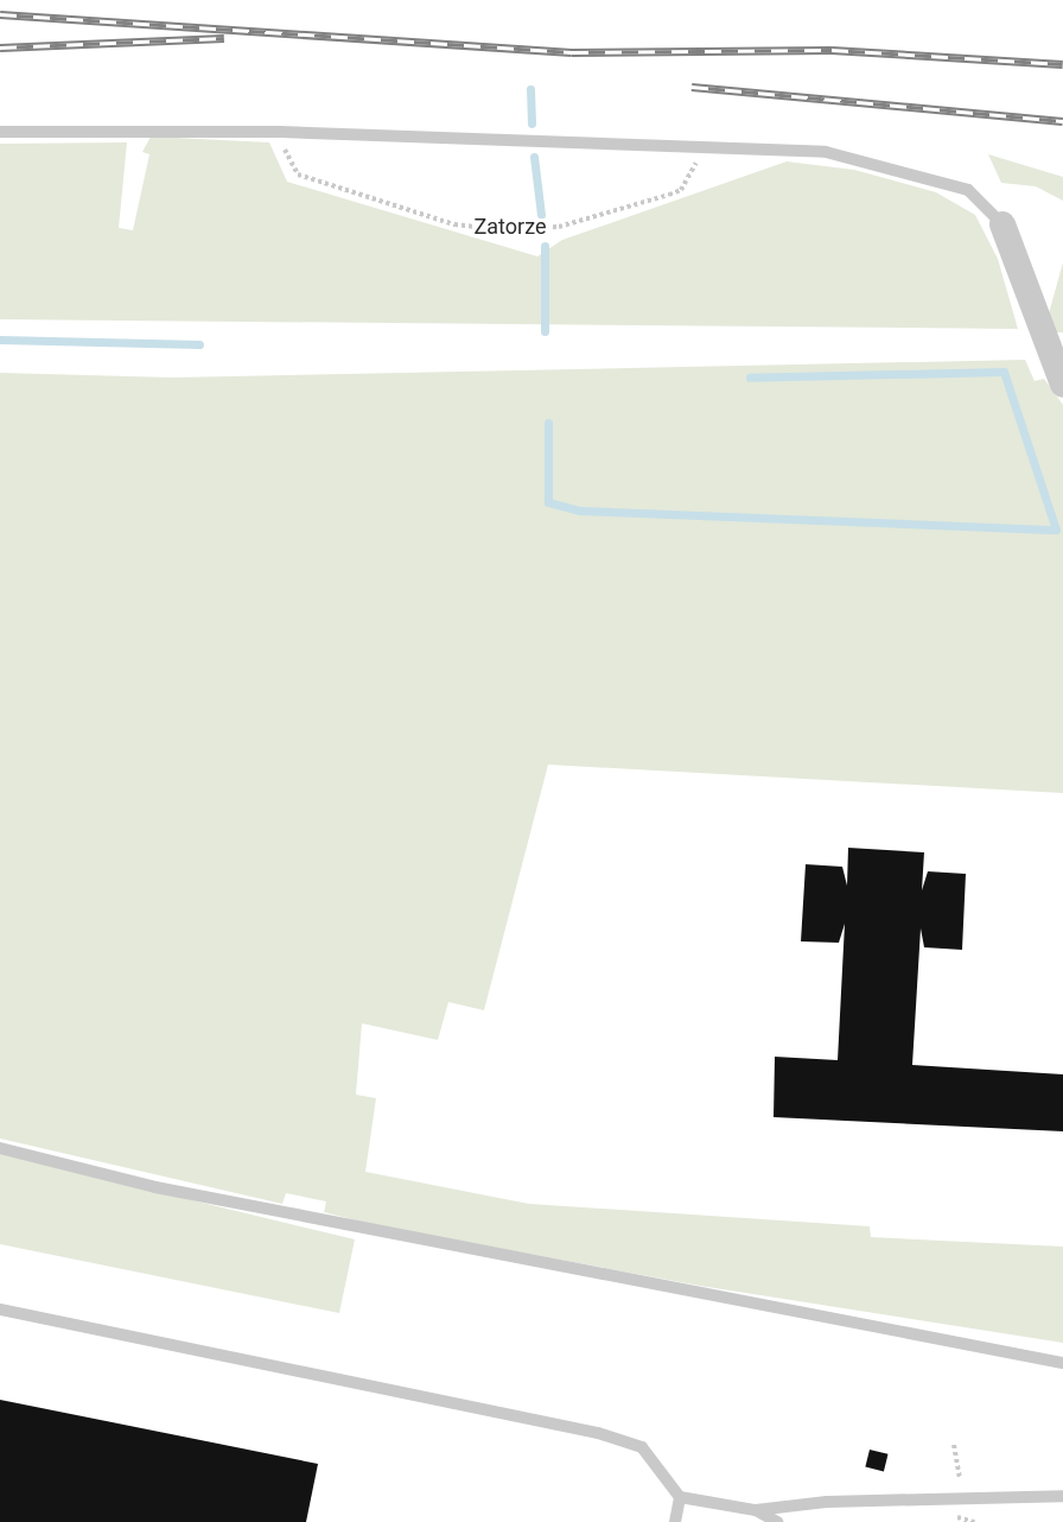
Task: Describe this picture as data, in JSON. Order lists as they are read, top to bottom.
{
  "streets": {
    "path": ["Zatorze"]
  }
}
